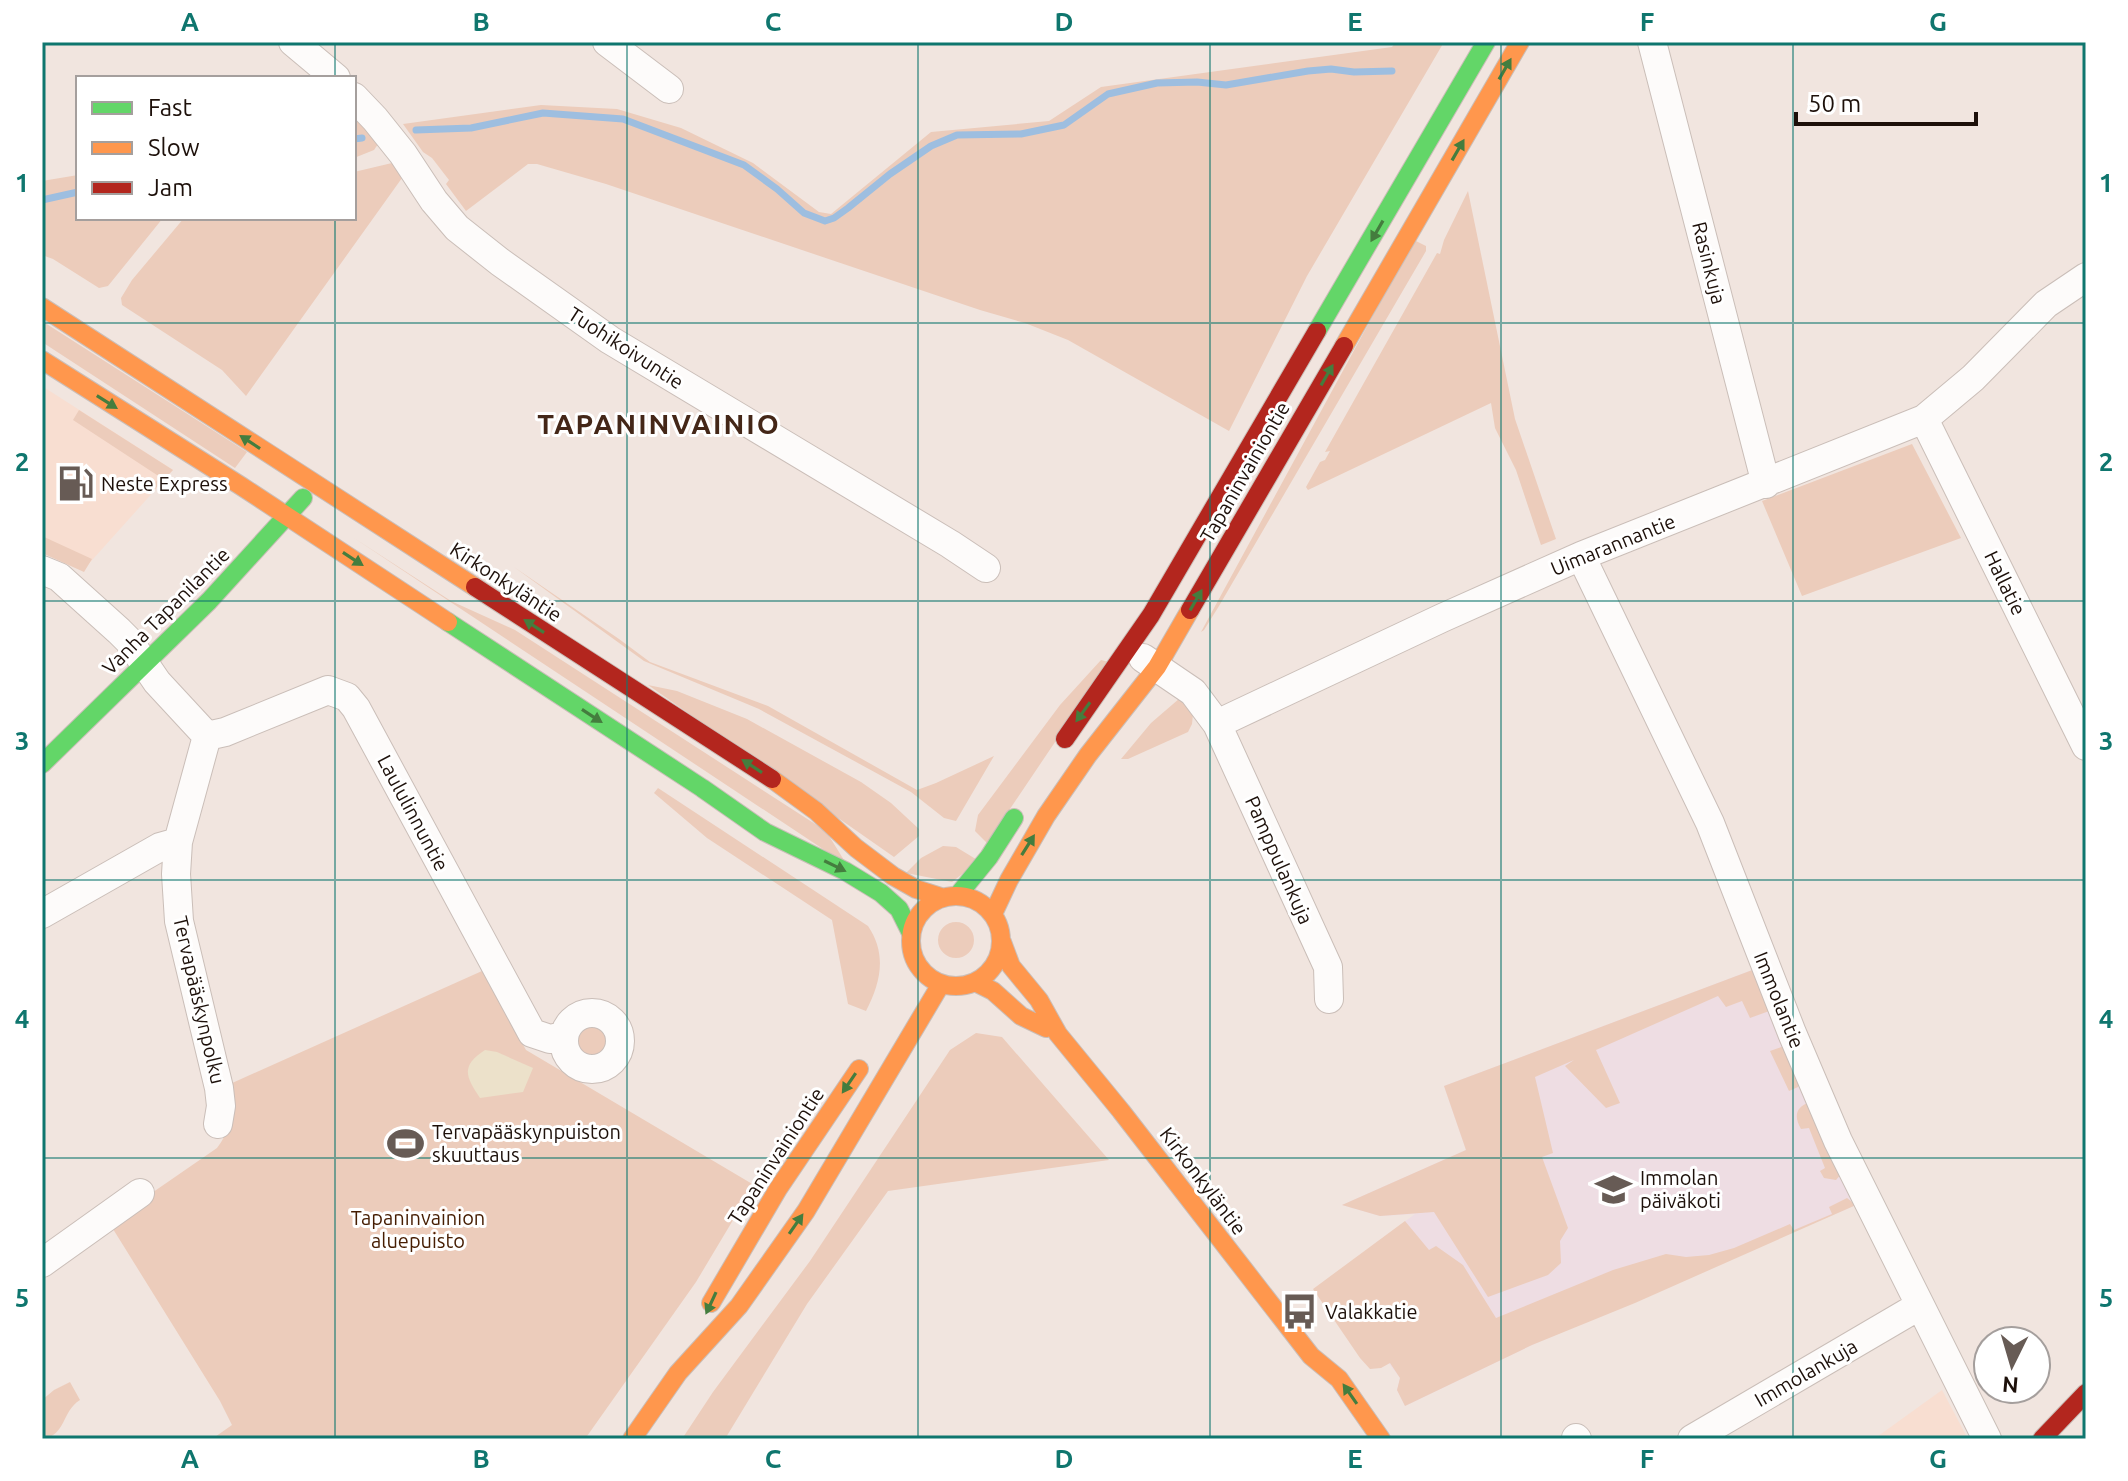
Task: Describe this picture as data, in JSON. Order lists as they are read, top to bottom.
{
  "streets": {
    "main road": ["Tapaninvainiontie", "Kirkonkyläntie", "Vanha Tapanilantie"],
    "street": [
      "Rasinkuja",
      "Tuohikoivuntie",
      "Uimarannantie",
      "Hallatie",
      "Laululinnuntie",
      "Pamppulankuja",
      "Tervapääskynpolku",
      "Immolantie",
      "Immolankuja"
    ]
  },
  "crossings": [
    ["Rasinkuja", "Uimarannantie"],
    ["Tapaninvainiontie", "Kirkonkyläntie"],
    ["Uimarannantie", "Hallatie"],
    ["Uimarannantie", "Pamppulankuja"],
    ["Uimarannantie", "Immolantie"],
    ["Kirkonkyläntie", "Vanha Tapanilantie"],
    ["Laululinnuntie", "Tervapääskynpolku"],
    ["Immolantie", "Immolankuja"]
  ],
  "districts": ["TAPANINVAINIO"],
  "parks": ["Tapaninvainion aluepuisto"],
  "places": {
    "fuel station": ["Neste Express"],
    "sports": ["Tervapääskynpuiston skuuttaus"],
    "school or university": ["Immolan päiväkoti"],
    "bus stop": ["Valakkatie"]
  },
  "legend": ["Fast", "Slow", "Jam"],
  "scale_bar": "50 m",
  "north": "bottom",
  "grid": {
    "columns": [
      "A",
      "B",
      "C",
      "D",
      "E",
      "F",
      "G"
    ],
    "rows": [
      "1",
      "2",
      "3",
      "4",
      "5"
    ]
  }
}
